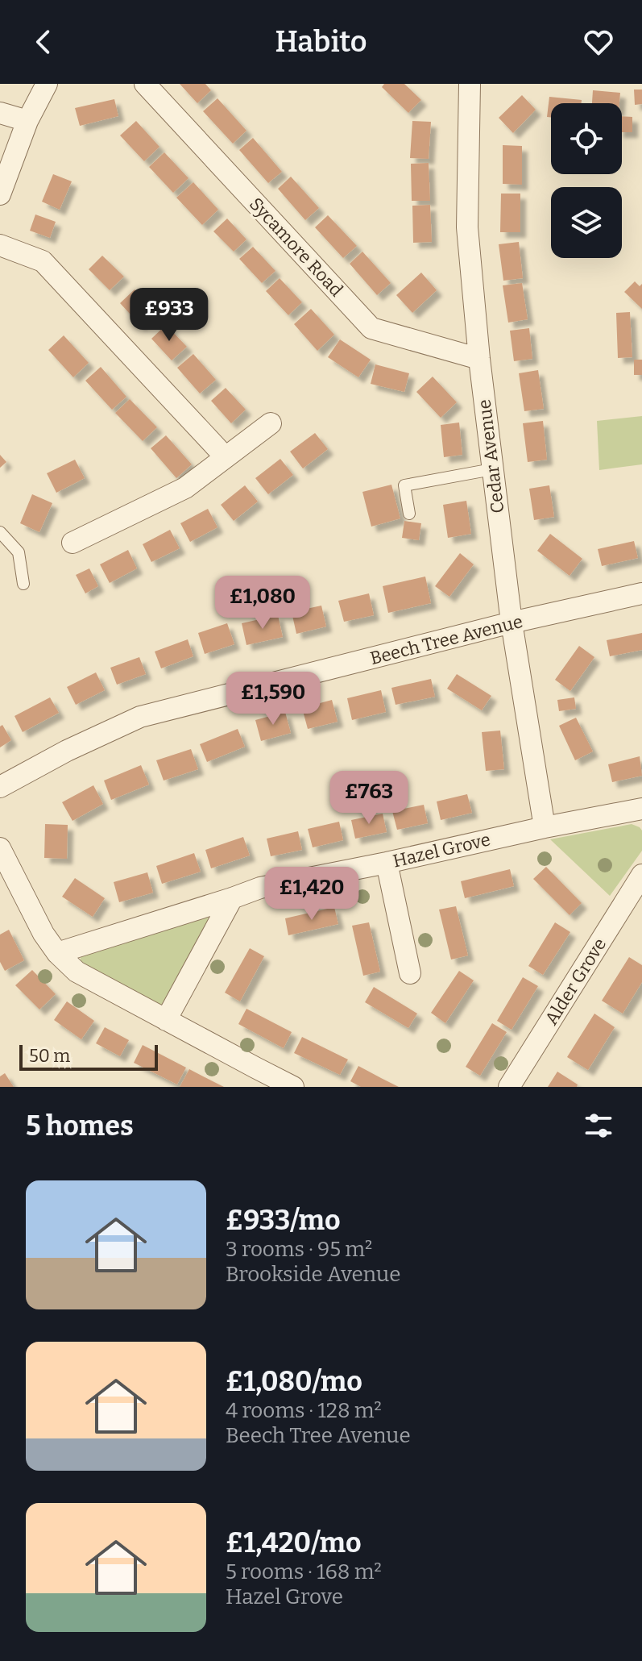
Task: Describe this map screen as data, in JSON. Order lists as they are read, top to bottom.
{
  "streets": {
    "street": [
      "Sycamore Road",
      "Cedar Avenue",
      "Beech Tree Avenue",
      "Hazel Grove",
      "Alder Grove"
    ]
  },
  "crossings": [
    ["Sycamore Road", "Cedar Avenue"],
    ["Cedar Avenue", "Beech Tree Avenue"],
    ["Cedar Avenue", "Hazel Grove"]
  ],
  "scale_bar": "50 m",
  "page": {
    "header": "Habito",
    "price": [
      "£933",
      "£1,080",
      "£1,590",
      "£763",
      "£1,420"
    ],
    "scale": "50 m",
    "heading": "5 homes",
    "list": [
      {
        "name": "£933/mo",
        "note": "3 rooms · 95 m² · Brookside Avenue"
      },
      {
        "name": "£1,080/mo",
        "note": "4 rooms · 128 m² · Beech Tree Avenue"
      },
      {
        "name": "£1,420/mo",
        "note": "5 rooms · 168 m² · Hazel Grove"
      }
    ]
  }
}
